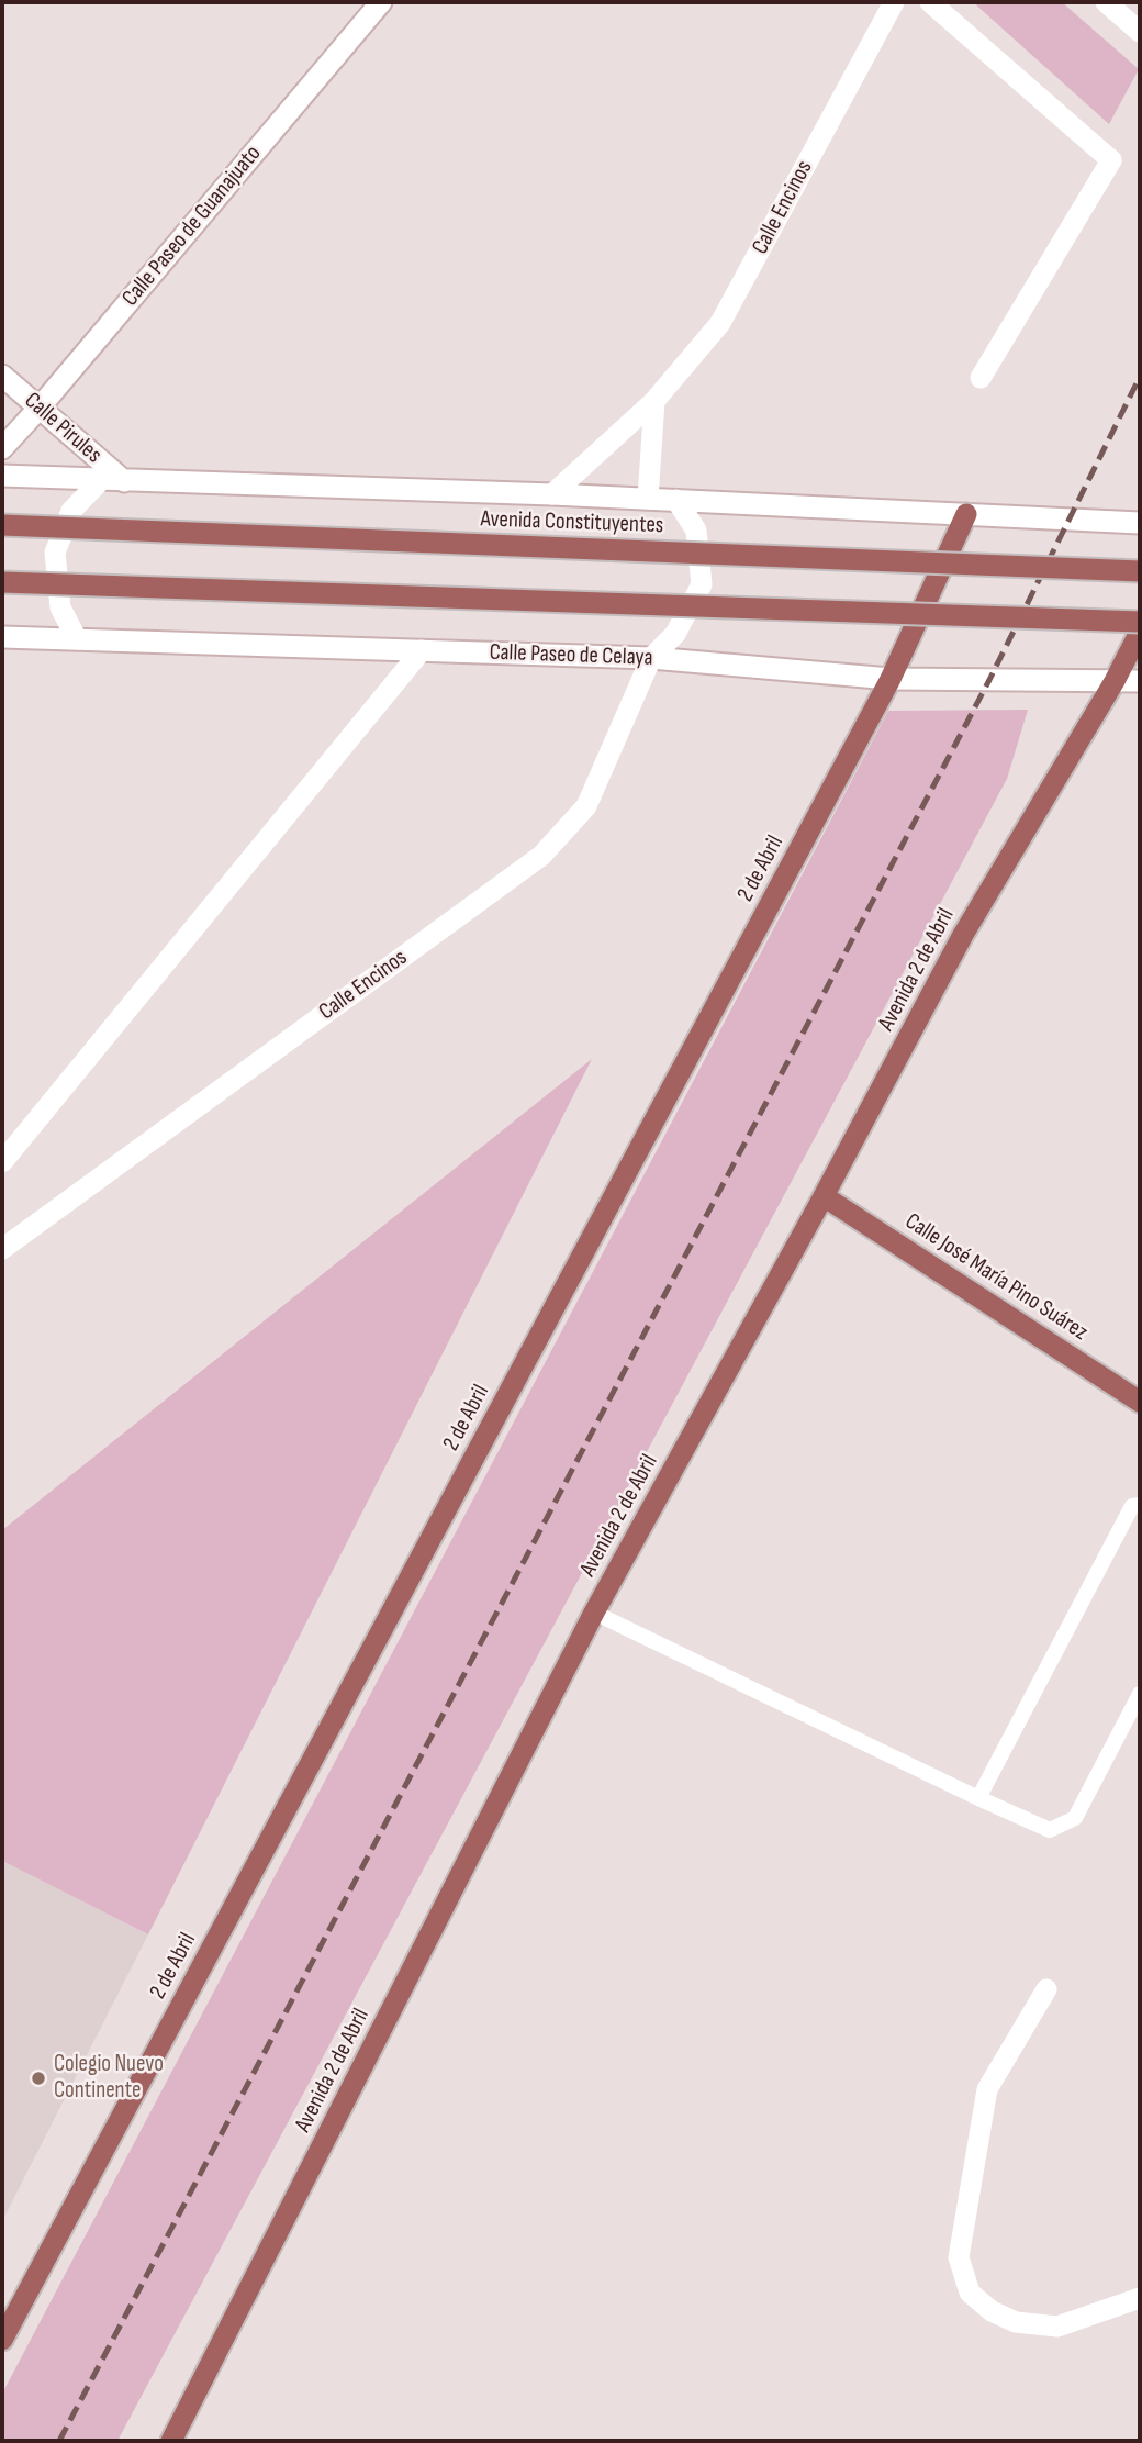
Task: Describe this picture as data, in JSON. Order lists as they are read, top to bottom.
{
  "streets": {
    "main road": [
      "Avenida Constituyentes",
      "2 de Abril",
      "Avenida 2 de Abril",
      "Calle José María Pino Suárez"
    ],
    "street": [
      "Calle Encinos",
      "Calle Paseo de Guanajuato",
      "Calle Pirules",
      "Calle Paseo de Celaya"
    ]
  },
  "crossings": [
    ["Calle Encinos", "Calle Paseo de Celaya"],
    ["Calle Paseo de Guanajuato", "Calle Pirules"],
    ["Calle Paseo de Celaya", "2 de Abril"],
    ["Calle Paseo de Celaya", "Avenida 2 de Abril"],
    ["Avenida 2 de Abril", "Calle José María Pino Suárez"]
  ],
  "places": ["Colegio Nuevo Continente"]
}
